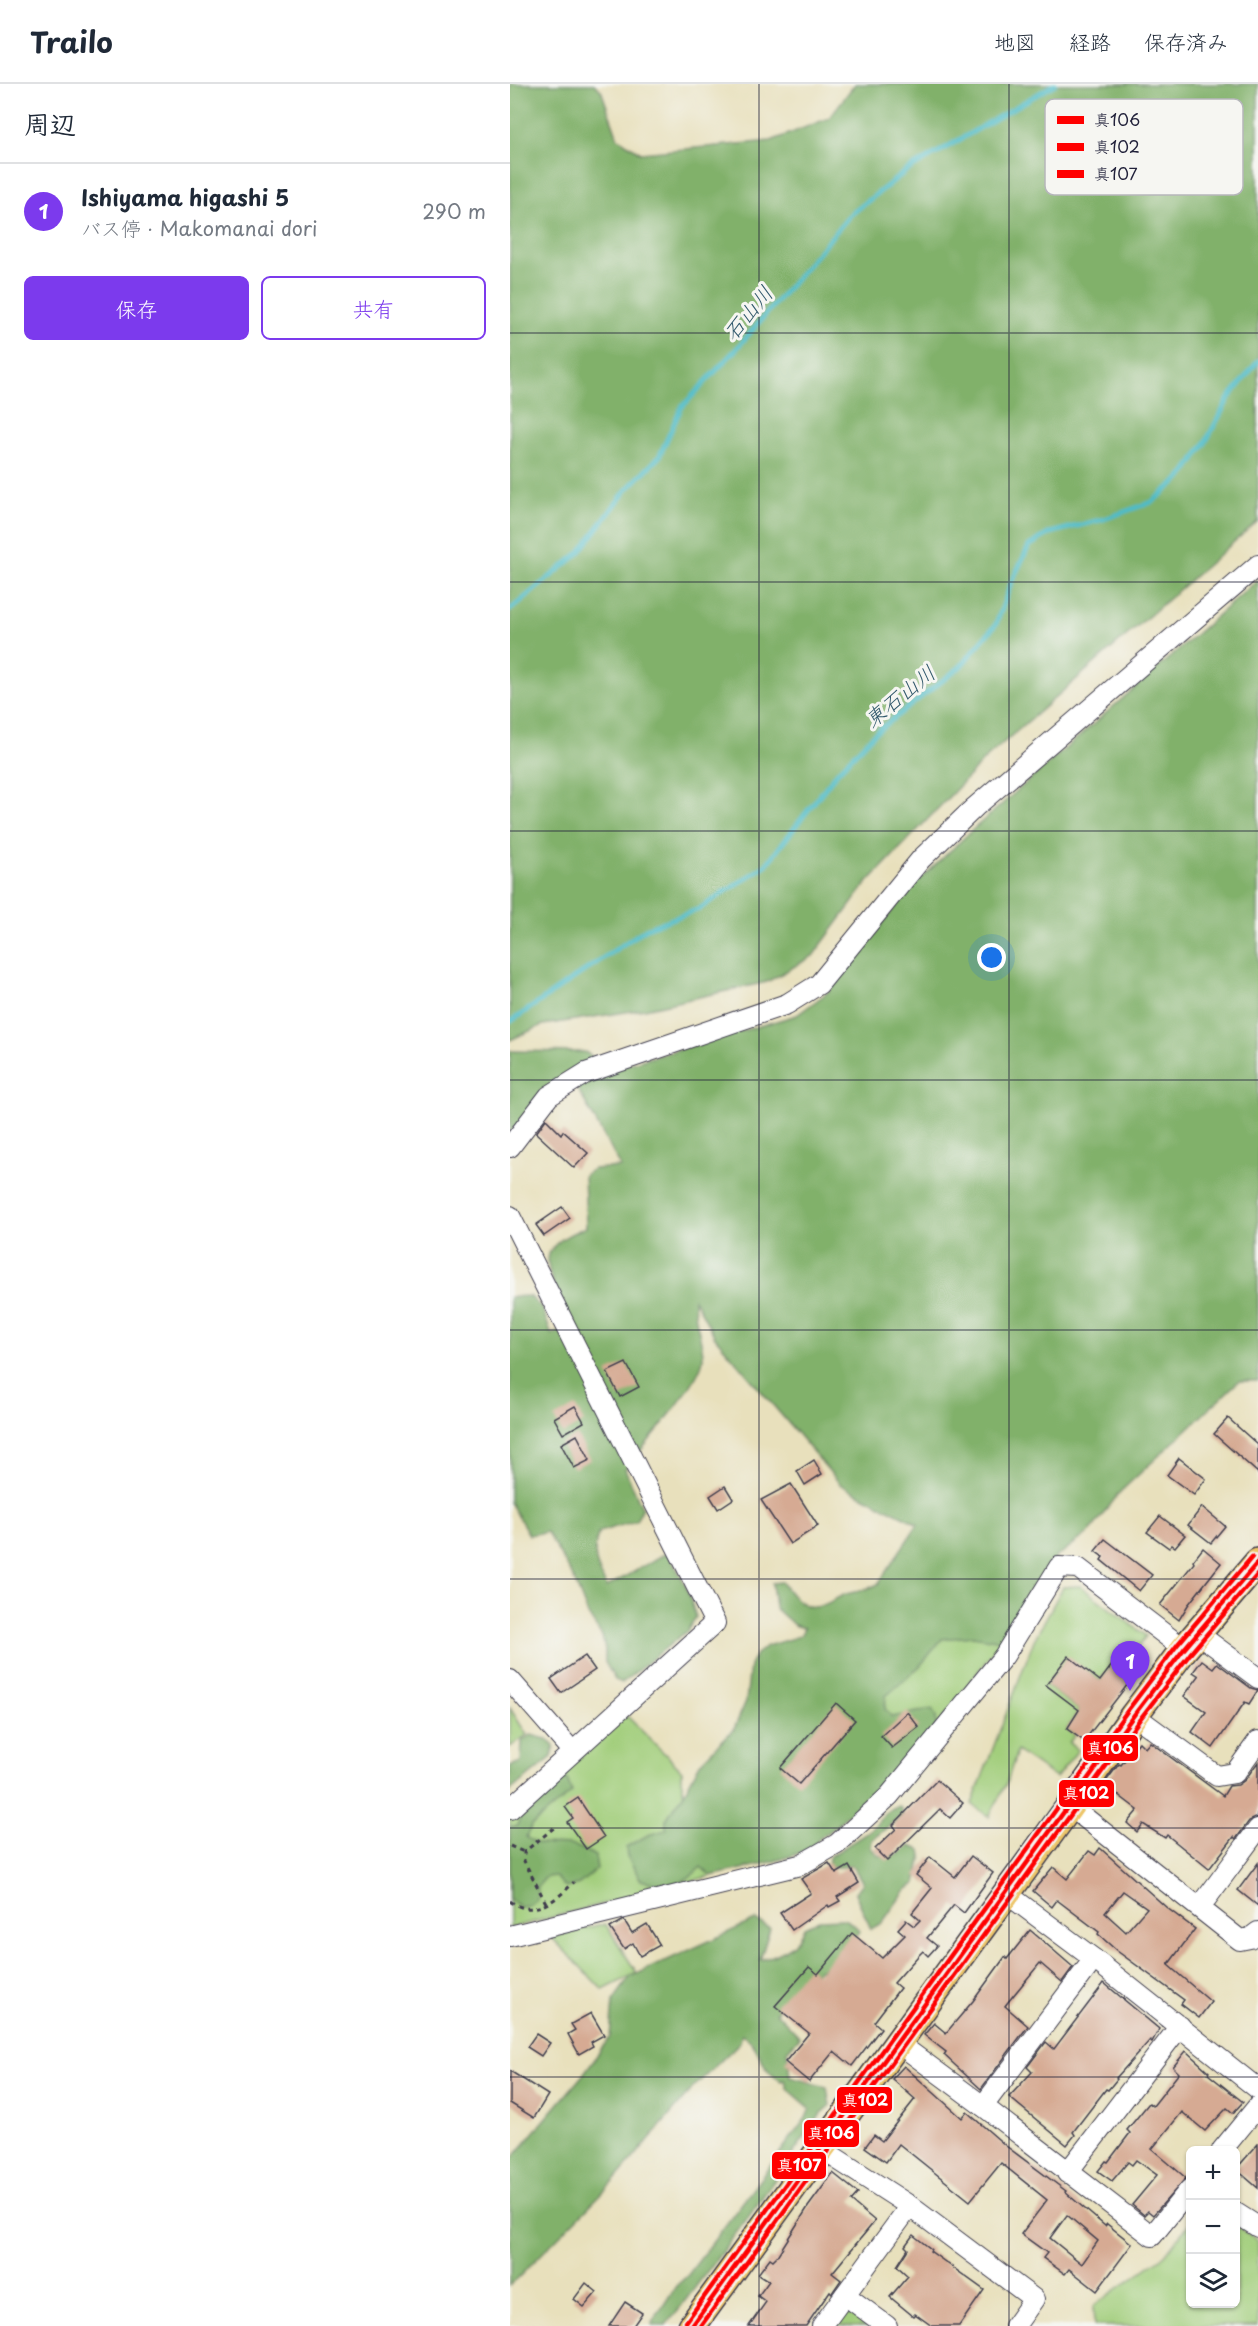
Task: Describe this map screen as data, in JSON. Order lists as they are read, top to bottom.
{
  "water": ["石山川", "東石山川"],
  "lines": ["transit line 真107", "transit line 真106", "transit line 真102"],
  "legend": ["真106", "真102", "真107"],
  "page": {
    "header": "Trailo",
    "nav": ["地図", "経路", "保存済み"],
    "heading": "周辺",
    "list": [
      {
        "mark": "1",
        "name": "Ishiyama higashi 5",
        "note": "バス停 · Makomanai dori",
        "value": "290 m"
      }
    ],
    "buttons": ["保存", "共有"],
    "pins": "1",
    "map_buttons": ["+", "−"]
  }
}
